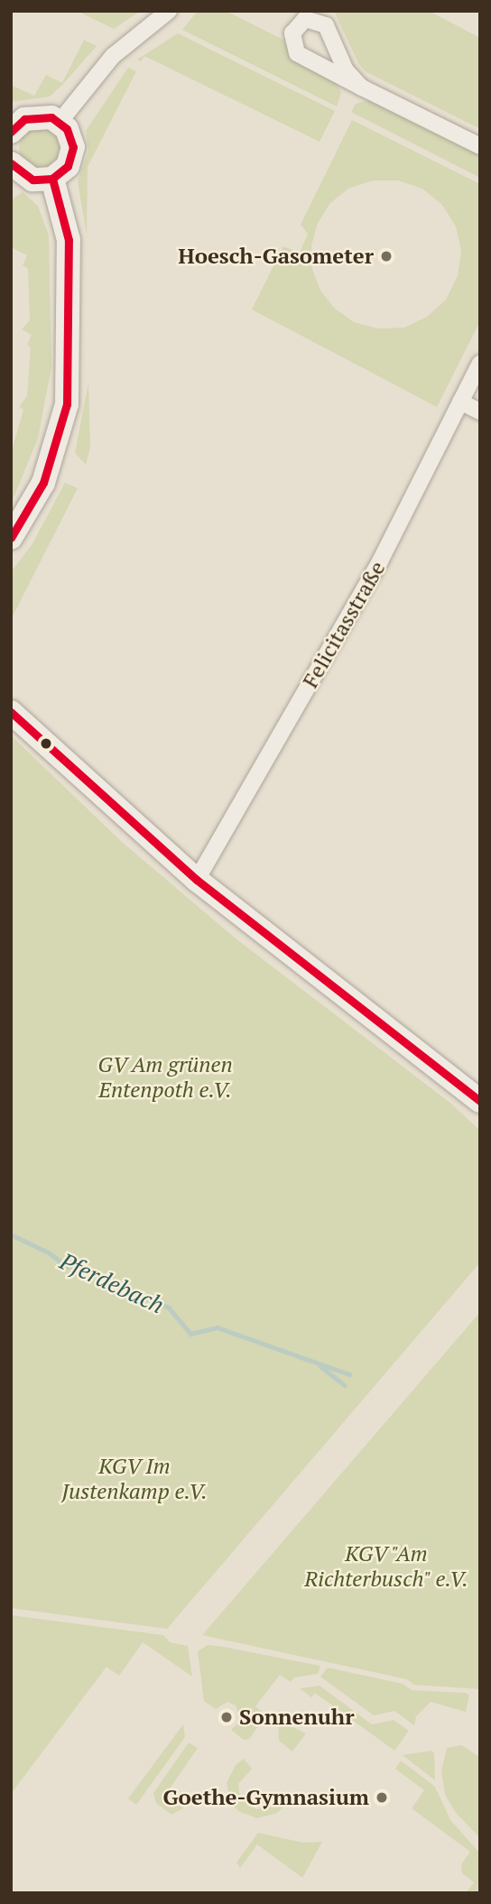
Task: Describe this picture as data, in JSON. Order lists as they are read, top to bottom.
{
  "streets": {
    "street": ["Felicitasstraße"]
  },
  "water": ["Pferdebach"],
  "parks": ["GV Am grünen Entenpoth e.V.", "KGV Im Justenkamp e.V.", "KGV \"Am Richterbusch\" e.V."],
  "places": ["Hoesch-Gasometer", "Sonnenuhr", "Goethe-Gymnasium"]
}
